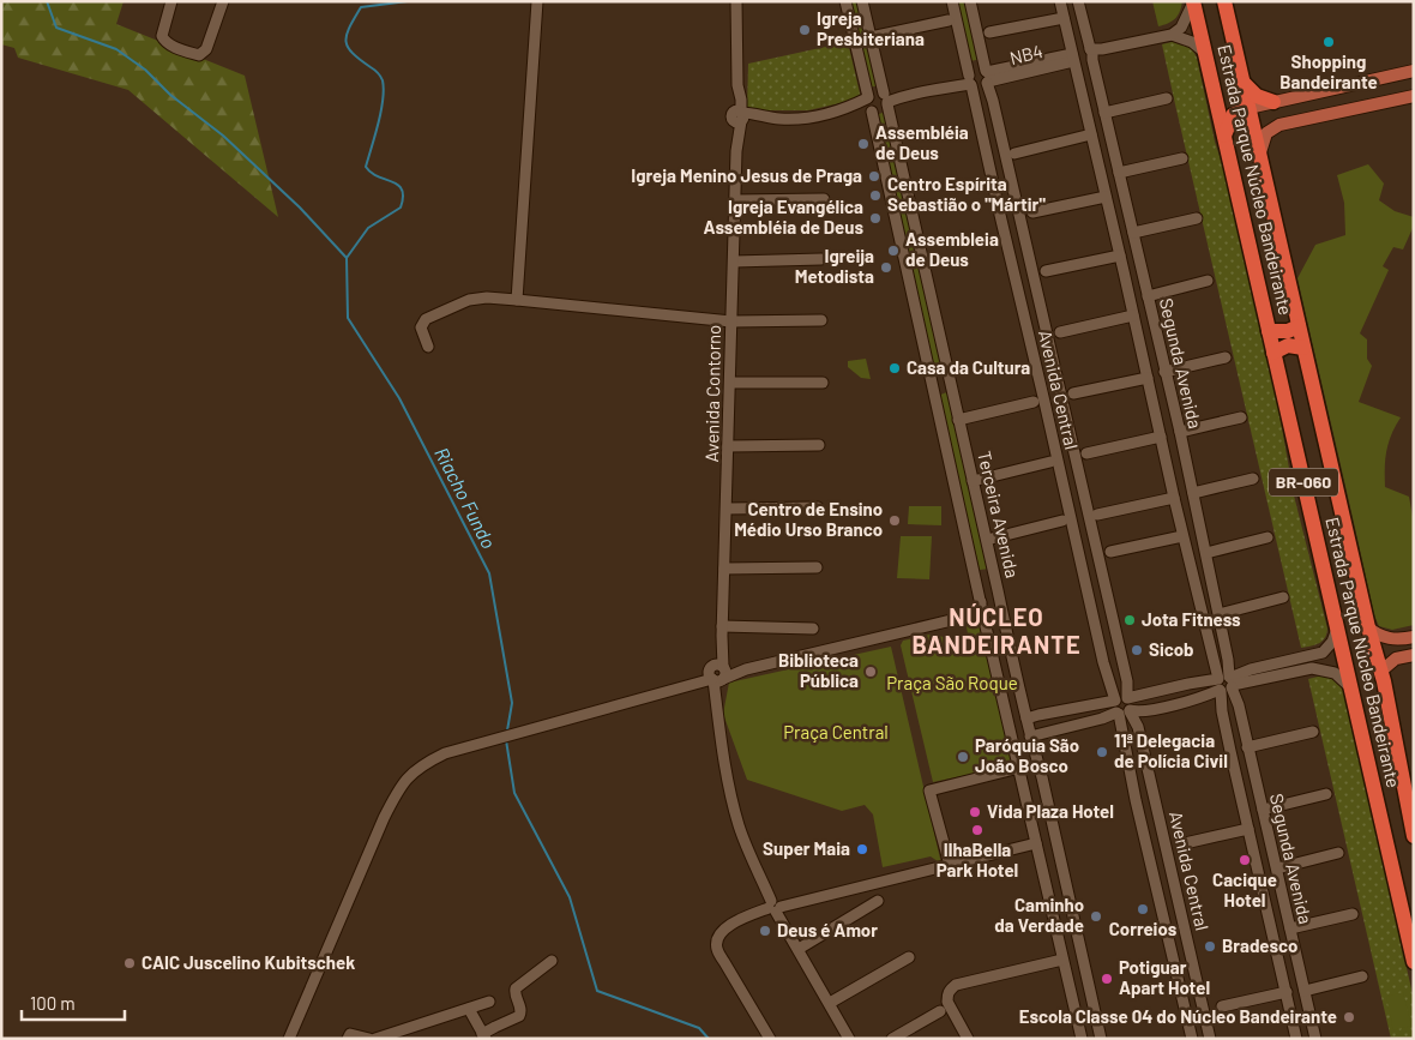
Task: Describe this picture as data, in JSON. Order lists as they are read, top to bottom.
{
  "streets": {
    "highway": ["Estrada Parque Núcleo Bandeirante", "BR-060"],
    "street": [
      "NB4",
      "Segunda Avenida",
      "Avenida Central",
      "Avenida Contorno",
      "Terceira Avenida"
    ]
  },
  "crossings": [
    ["NB4", "Segunda Avenida"],
    ["NB4", "Avenida Central"]
  ],
  "districts": ["NÚCLEO BANDEIRANTE"],
  "water": ["Riacho Fundo"],
  "parks": ["Praça São Roque", "Praça Central"],
  "places": [
    "Igreja Presbiteriana",
    "Shopping Bandeirante",
    "Assembléia de Deus",
    "Igreja Menino Jesus de Praga",
    "Centro Espírita Sebastião o \"Mártir\"",
    "Igreja Evangélica Assembléia de Deus",
    "Assembleia de Deus",
    "Igreija Metodista",
    "Casa da Cultura",
    "Centro de Ensino Médio Urso Branco",
    "Jota Fitness",
    "Sicob",
    "Biblioteca Pública",
    "11ª Delegacia de Polícia Civil",
    "Paróquia São João Bosco",
    "Vida Plaza Hotel",
    "IlhaBella Park Hotel",
    "Super Maia",
    "Cacique Hotel",
    "Correios",
    "Caminho da Verdade",
    "Deus é Amor",
    "Bradesco",
    "CAIC Juscelino Kubitschek",
    "Potiguar Apart Hotel",
    "Escola Classe 04 do Núcleo Bandeirante"
  ],
  "scale_bar": "100 m"
}
